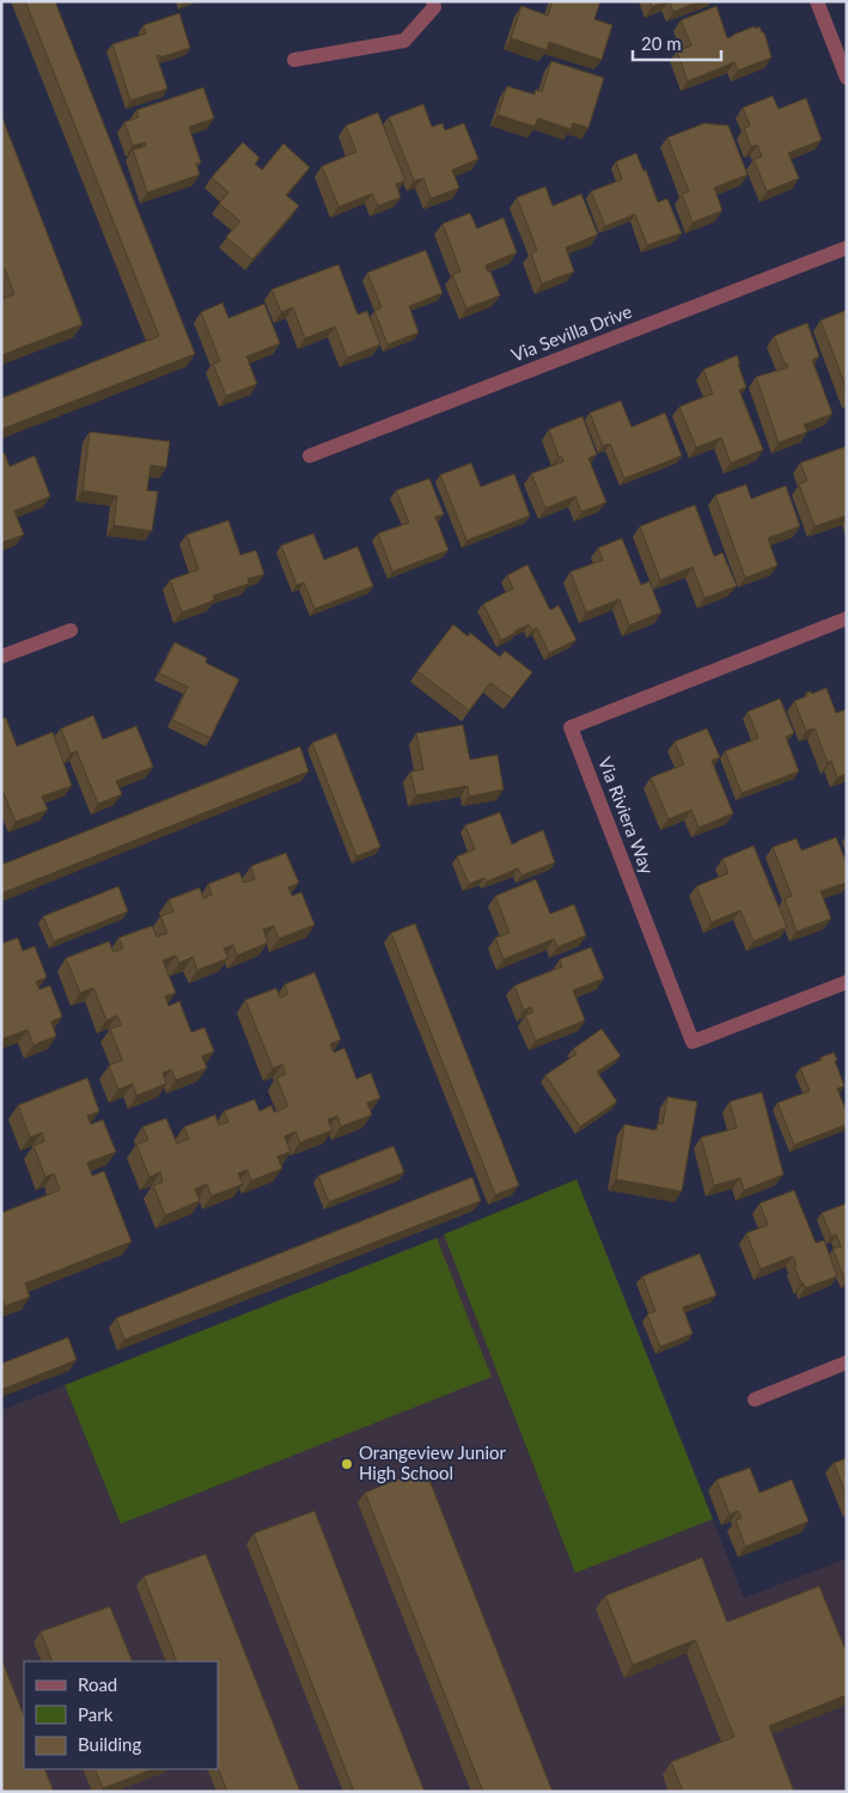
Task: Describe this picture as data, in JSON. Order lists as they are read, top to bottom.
{
  "streets": {
    "street": ["Via Sevilla Drive", "Via Riviera Way"]
  },
  "places": ["Orangeview Junior High School"],
  "legend": ["Road", "Park", "Building"],
  "scale_bar": "20 m"
}
